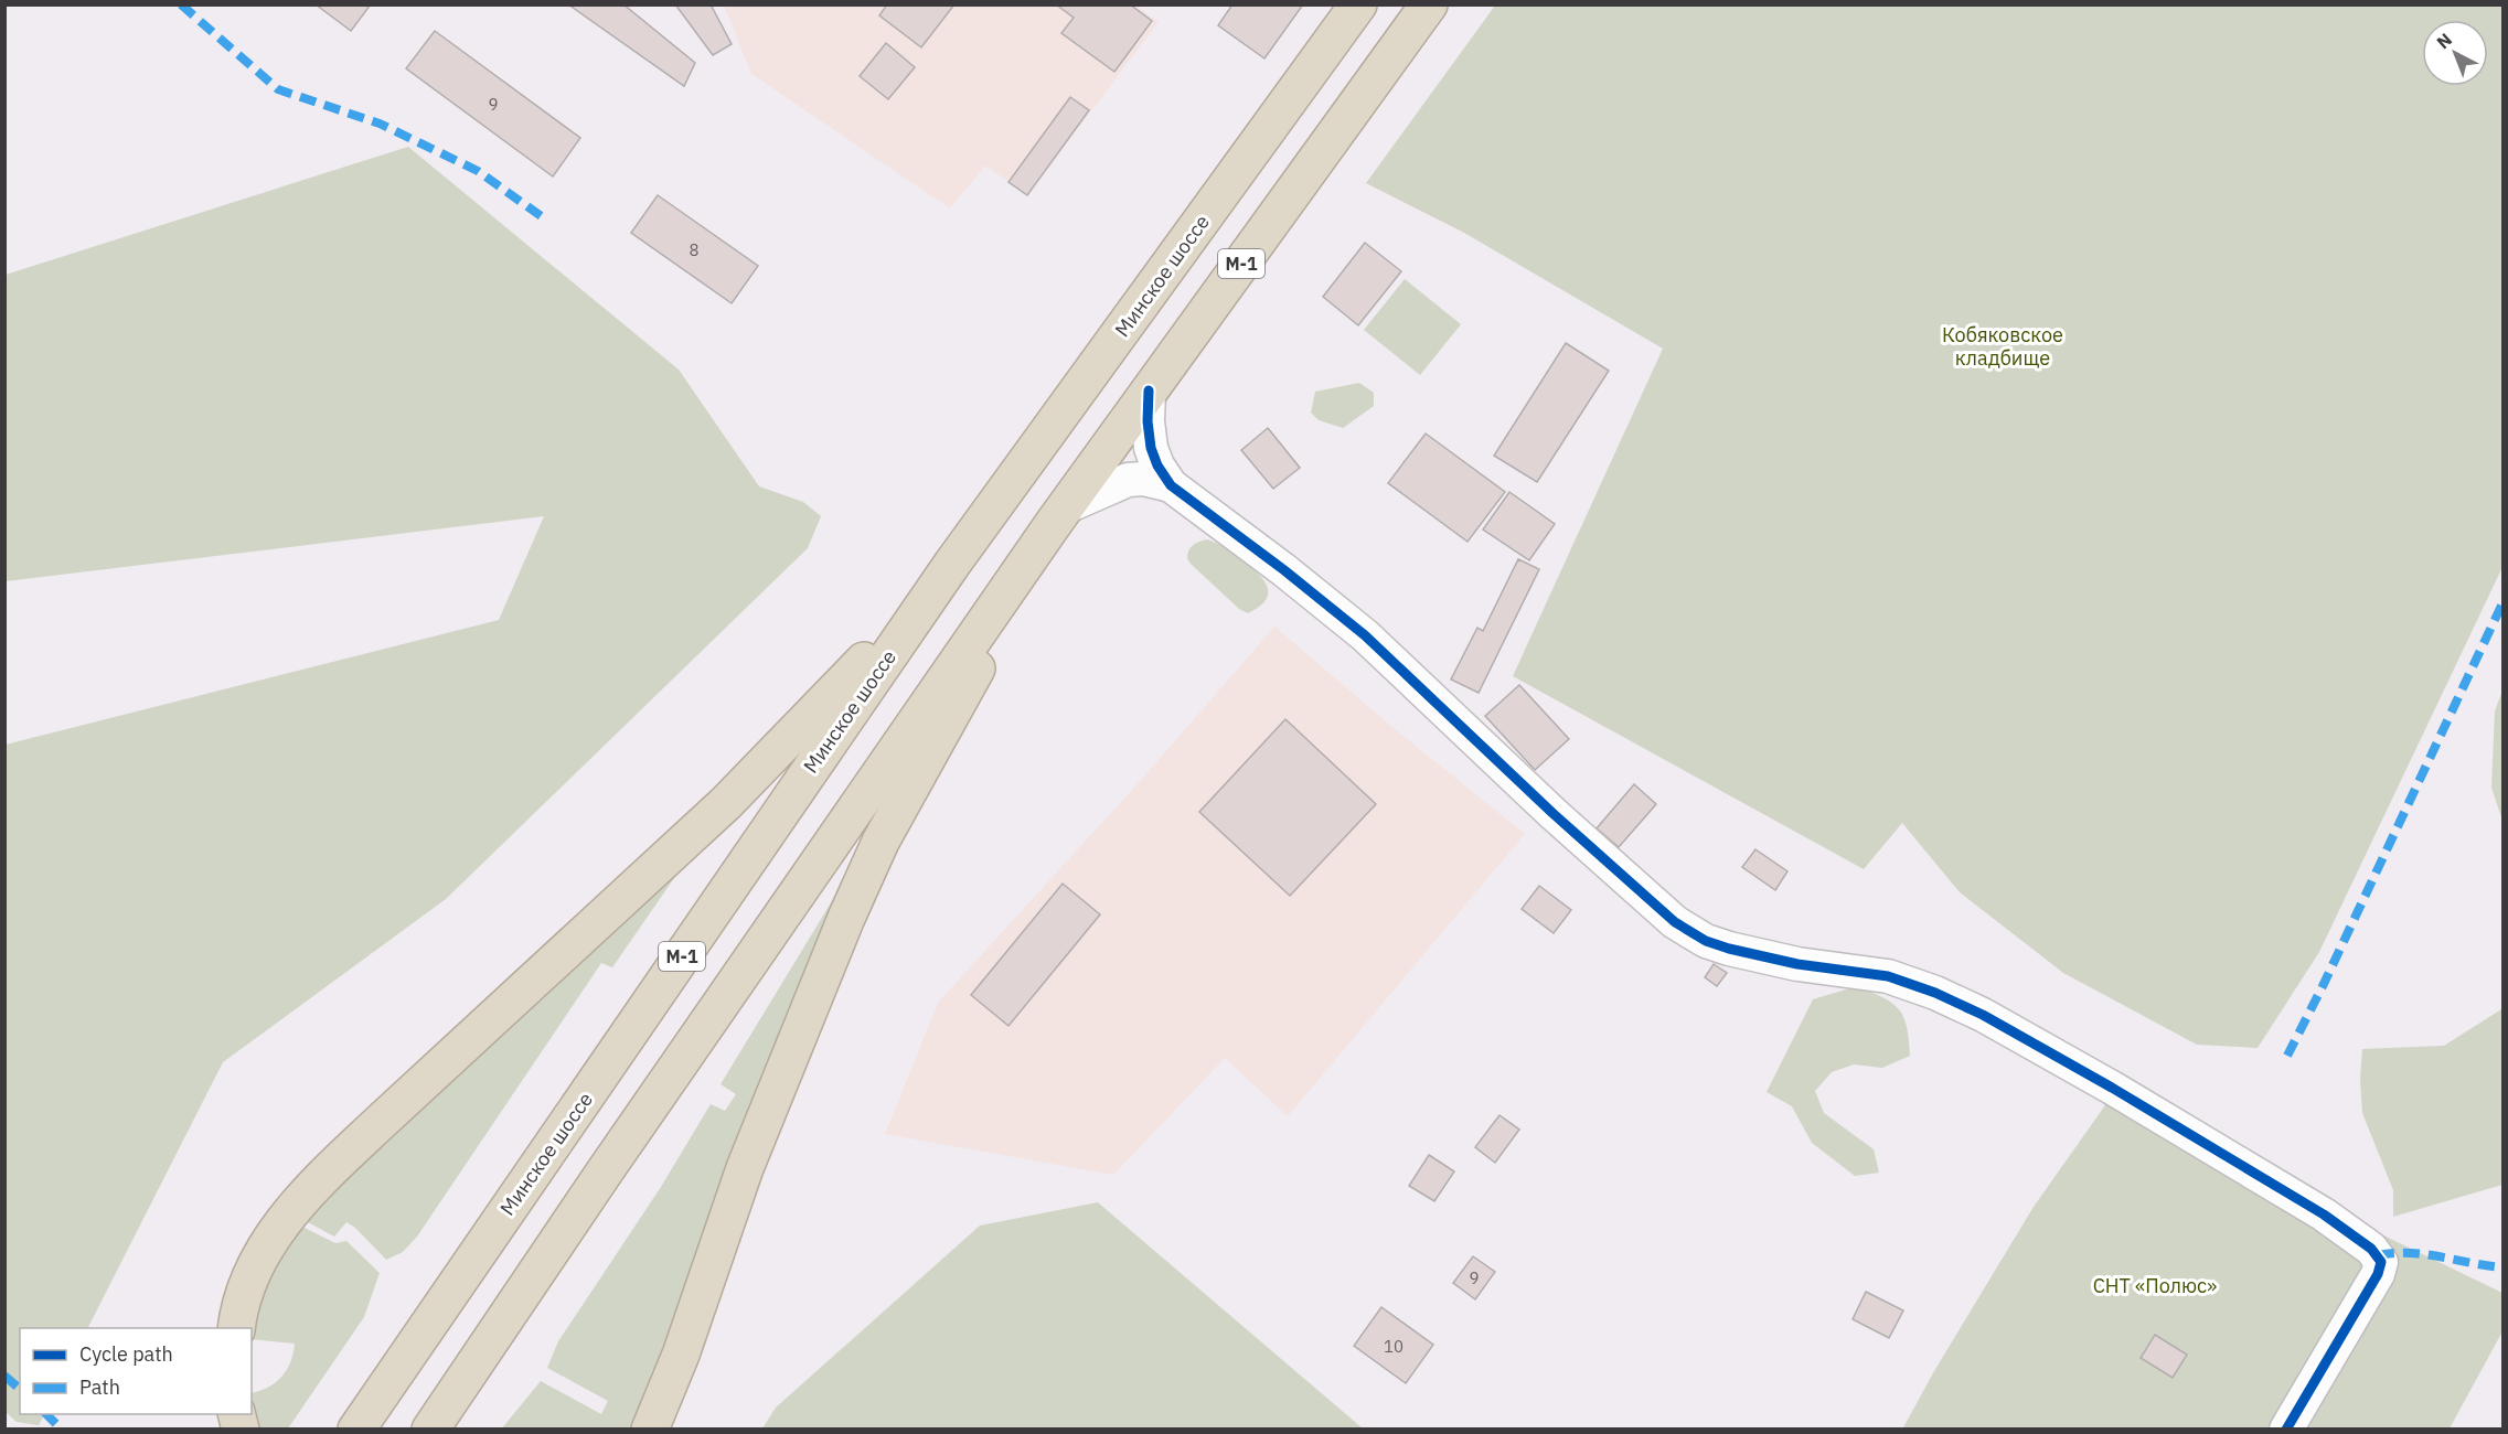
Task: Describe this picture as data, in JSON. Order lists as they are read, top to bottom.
{
  "streets": {
    "highway": ["М-1", "Минское шоссе"]
  },
  "parks": ["Кобяковское кладбище", "СНТ «Полюс»"],
  "house_numbers": [
    "9",
    "8",
    "9",
    "10"
  ],
  "legend": ["Cycle path", "Path"],
  "north": "top left"
}
